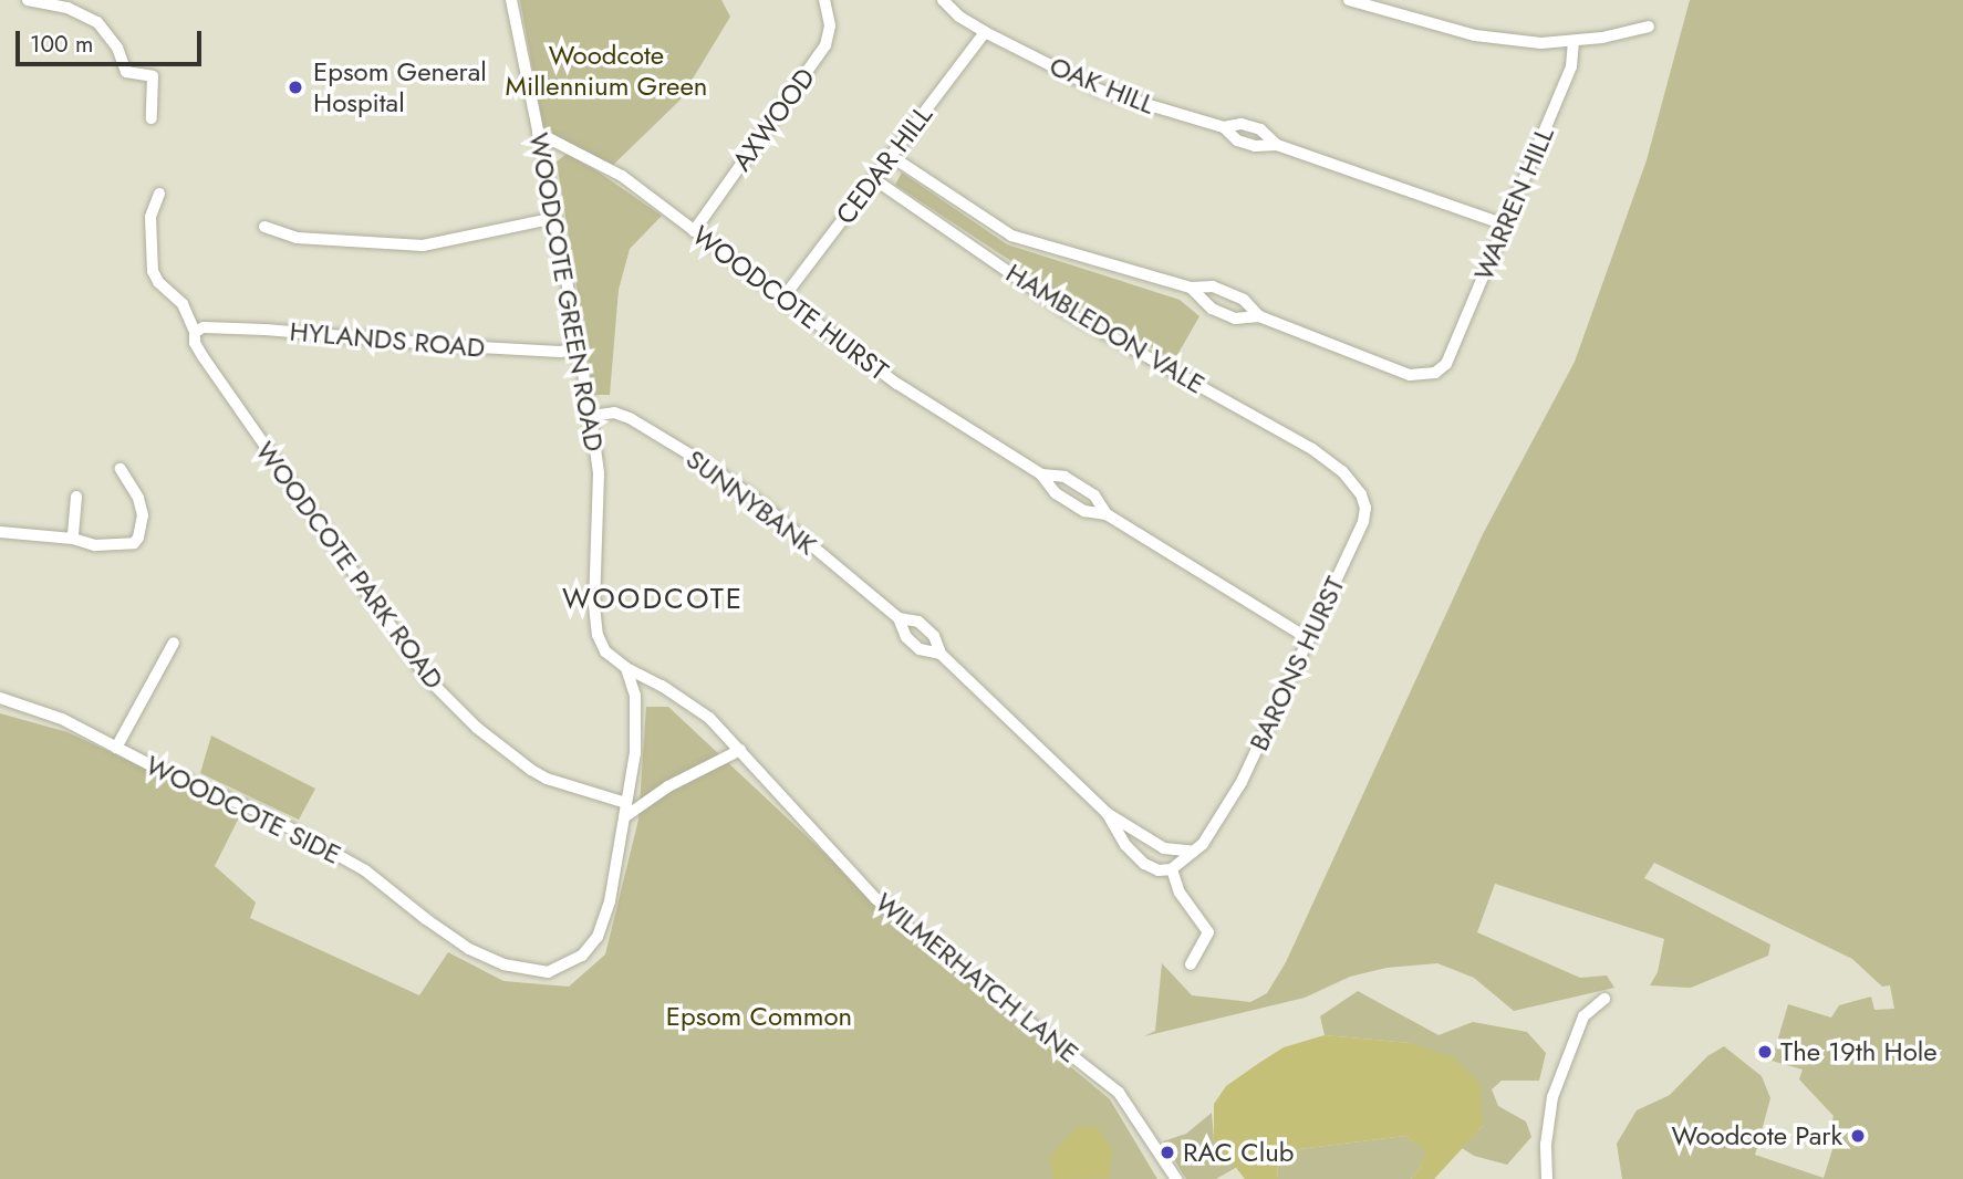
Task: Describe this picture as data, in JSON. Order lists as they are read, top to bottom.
{
  "streets": {
    "street": [
      "OAK HILL",
      "AXWOOD",
      "CEDAR HILL",
      "WARREN HILL",
      "WOODCOTE GREEN ROAD",
      "WOODCOTE HURST",
      "HAMBLEDON VALE",
      "HYLANDS ROAD",
      "SUNNYBANK",
      "WOODCOTE PARK ROAD",
      "BARONS HURST",
      "WOODCOTE SIDE",
      "WILMERHATCH LANE"
    ]
  },
  "crossings": [
    ["OAK HILL", "CEDAR HILL"],
    ["OAK HILL", "WARREN HILL"],
    ["AXWOOD", "WOODCOTE HURST"],
    ["CEDAR HILL", "WOODCOTE HURST"],
    ["CEDAR HILL", "HAMBLEDON VALE"],
    ["WOODCOTE GREEN ROAD", "WOODCOTE HURST"],
    ["WOODCOTE GREEN ROAD", "HYLANDS ROAD"],
    ["WOODCOTE GREEN ROAD", "SUNNYBANK"],
    ["WOODCOTE GREEN ROAD", "WOODCOTE SIDE"],
    ["WOODCOTE GREEN ROAD", "WILMERHATCH LANE"],
    ["WOODCOTE HURST", "BARONS HURST"],
    ["HAMBLEDON VALE", "BARONS HURST"],
    ["HYLANDS ROAD", "WOODCOTE PARK ROAD"],
    ["SUNNYBANK", "BARONS HURST"],
    ["WOODCOTE PARK ROAD", "WOODCOTE SIDE"],
    ["WOODCOTE SIDE", "WILMERHATCH LANE"]
  ],
  "districts": ["WOODCOTE"],
  "parks": ["Woodcote Millennium Green", "Epsom Common"],
  "places": [
    "Epsom General Hospital",
    "The 19th Hole",
    "Woodcote Park",
    "RAC Club"
  ],
  "scale_bar": "100 m"
}
